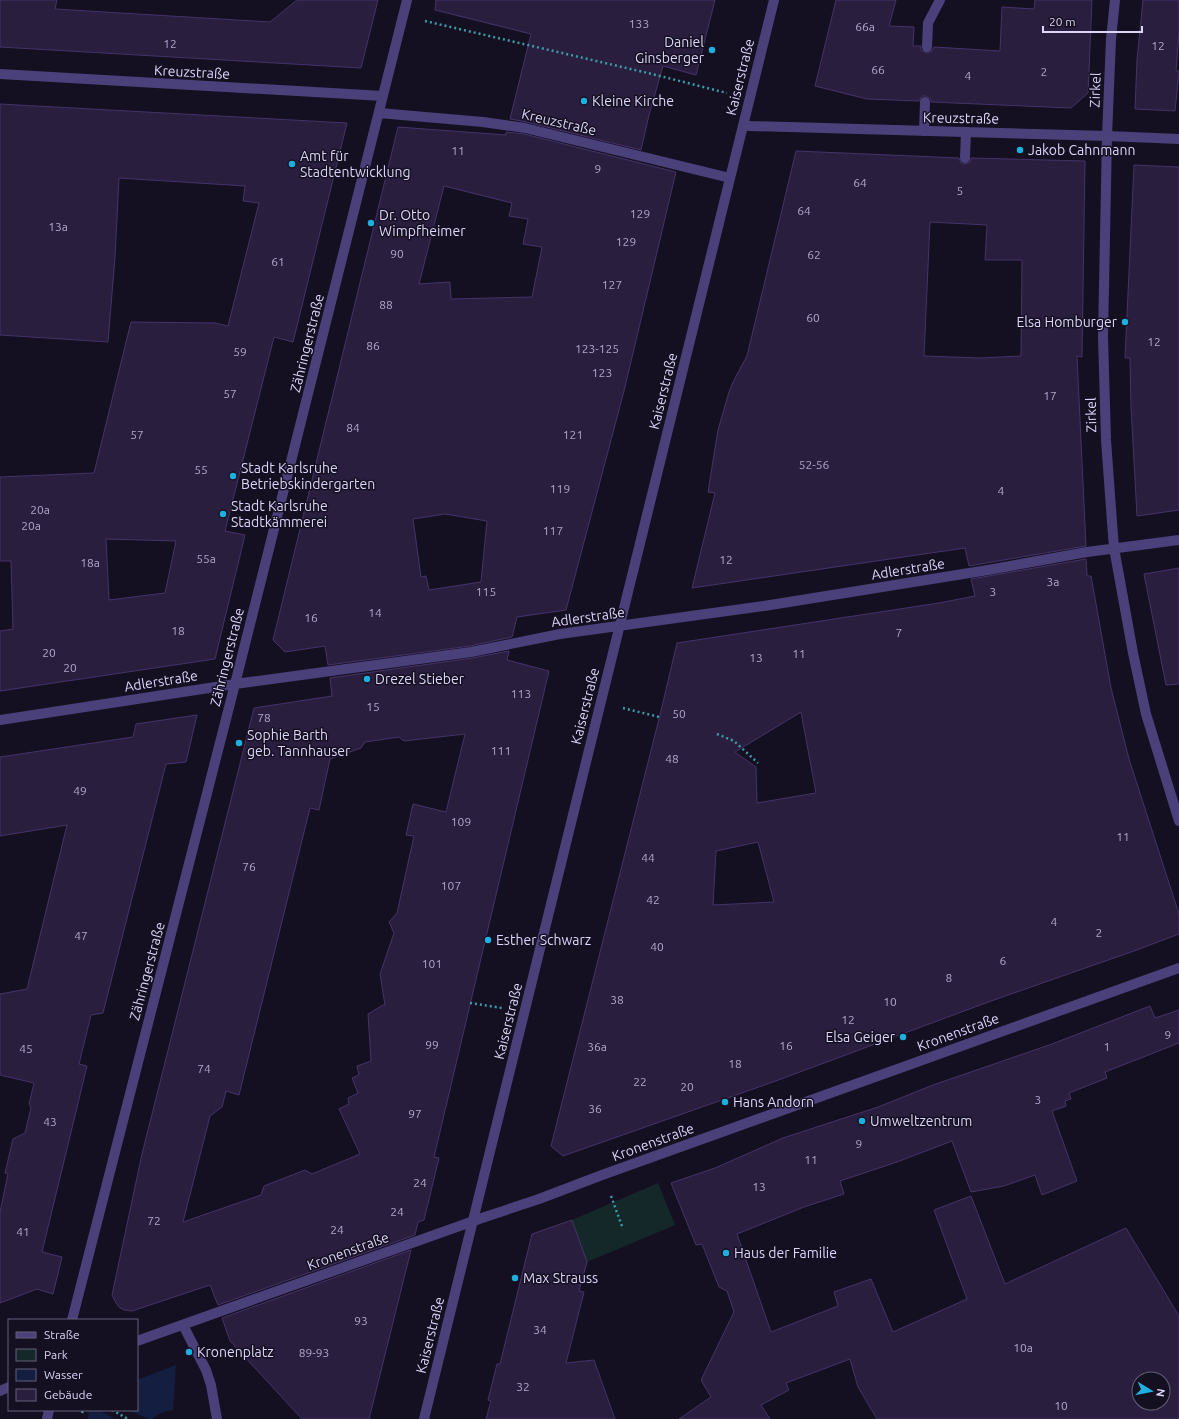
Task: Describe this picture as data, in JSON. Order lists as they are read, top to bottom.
{
  "streets": {
    "street": [
      "Kreuzstraße",
      "Kaiserstraße",
      "Zirkel",
      "Zähringerstraße",
      "Adlerstraße",
      "Kronenstraße"
    ]
  },
  "crossings": [
    ["Kreuzstraße", "Kaiserstraße"],
    ["Kreuzstraße", "Zirkel"],
    ["Kreuzstraße", "Zähringerstraße"],
    ["Kaiserstraße", "Adlerstraße"],
    ["Kaiserstraße", "Kronenstraße"],
    ["Zirkel", "Adlerstraße"],
    ["Zähringerstraße", "Adlerstraße"]
  ],
  "places": [
    "Daniel Ginsberger",
    "Kleine Kirche",
    "Jakob Cahnmann",
    "Amt für Stadtentwicklung",
    "Dr. Otto Wimpfheimer",
    "Elsa Homburger",
    "Stadt Karlsruhe Betriebskindergarten",
    "Stadt Karlsruhe Stadtkämmerei",
    "Drezel Stieber",
    "Sophie Barth geb. Tannhauser",
    "Esther Schwarz",
    "Elsa Geiger",
    "Hans Andorn",
    "Umweltzentrum",
    "Haus der Familie",
    "Max Strauss",
    "Kronenplatz"
  ],
  "house_numbers": [
    "133",
    "66a",
    "12",
    "12",
    "66",
    "2",
    "4",
    "11",
    "9",
    "64",
    "5",
    "64",
    "129",
    "13a",
    "129",
    "90",
    "62",
    "61",
    "127",
    "88",
    "60",
    "12",
    "86",
    "123-125",
    "59",
    "123",
    "57",
    "17",
    "84",
    "57",
    "121",
    "52-56",
    "55",
    "119",
    "4",
    "20a",
    "20a",
    "117",
    "55a",
    "12",
    "18a",
    "3a",
    "115",
    "3",
    "14",
    "16",
    "18",
    "7",
    "20",
    "11",
    "13",
    "20",
    "113",
    "15",
    "50",
    "78",
    "111",
    "48",
    "49",
    "109",
    "11",
    "44",
    "76",
    "107",
    "42",
    "4",
    "2",
    "47",
    "40",
    "6",
    "101",
    "8",
    "38",
    "10",
    "12",
    "9",
    "99",
    "16",
    "36a",
    "1",
    "45",
    "18",
    "74",
    "22",
    "20",
    "3",
    "36",
    "97",
    "43",
    "9",
    "11",
    "24",
    "13",
    "24",
    "72",
    "24",
    "41",
    "93",
    "34",
    "10a",
    "89-93",
    "32",
    "10"
  ],
  "legend": [
    "Straße",
    "Park",
    "Wasser",
    "Gebäude"
  ],
  "scale_bar": "20 m",
  "north": "right"
}
